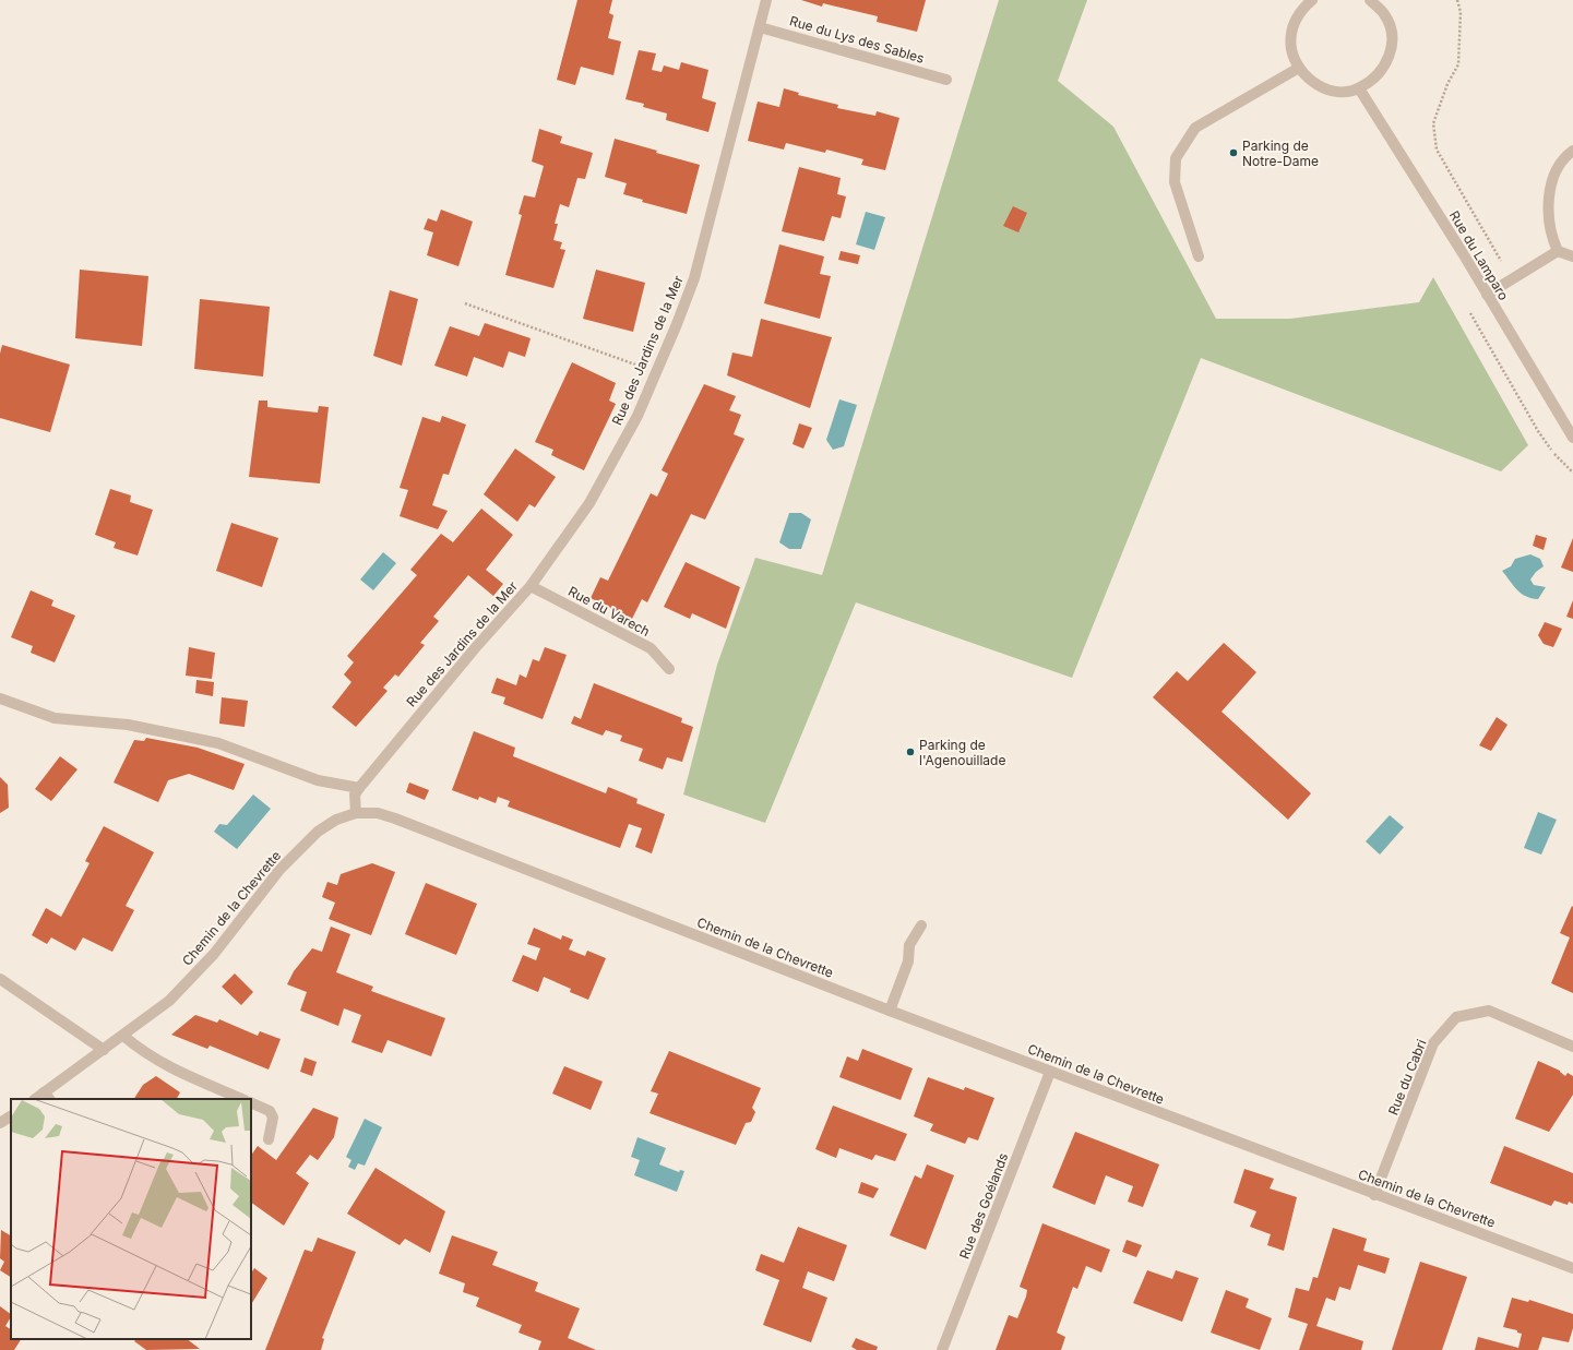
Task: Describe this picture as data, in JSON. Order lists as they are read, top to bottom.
{
  "streets": {
    "street": [
      "Rue du Lys des Sables",
      "Rue du Lamparo",
      "Rue des Jardins de la Mer",
      "Rue du Varech",
      "Chemin de la Chevrette",
      "Rue du Cabri",
      "Rue des Goélands"
    ]
  },
  "crossings": [
    ["Rue du Lys des Sables", "Rue des Jardins de la Mer"],
    ["Rue des Jardins de la Mer", "Rue du Varech"],
    ["Rue des Jardins de la Mer", "Chemin de la Chevrette"],
    ["Chemin de la Chevrette", "Rue du Cabri"],
    ["Chemin de la Chevrette", "Rue des Goélands"]
  ],
  "places": ["Parking de Notre-Dame", "Parking de l'Agenouillade"]
}
